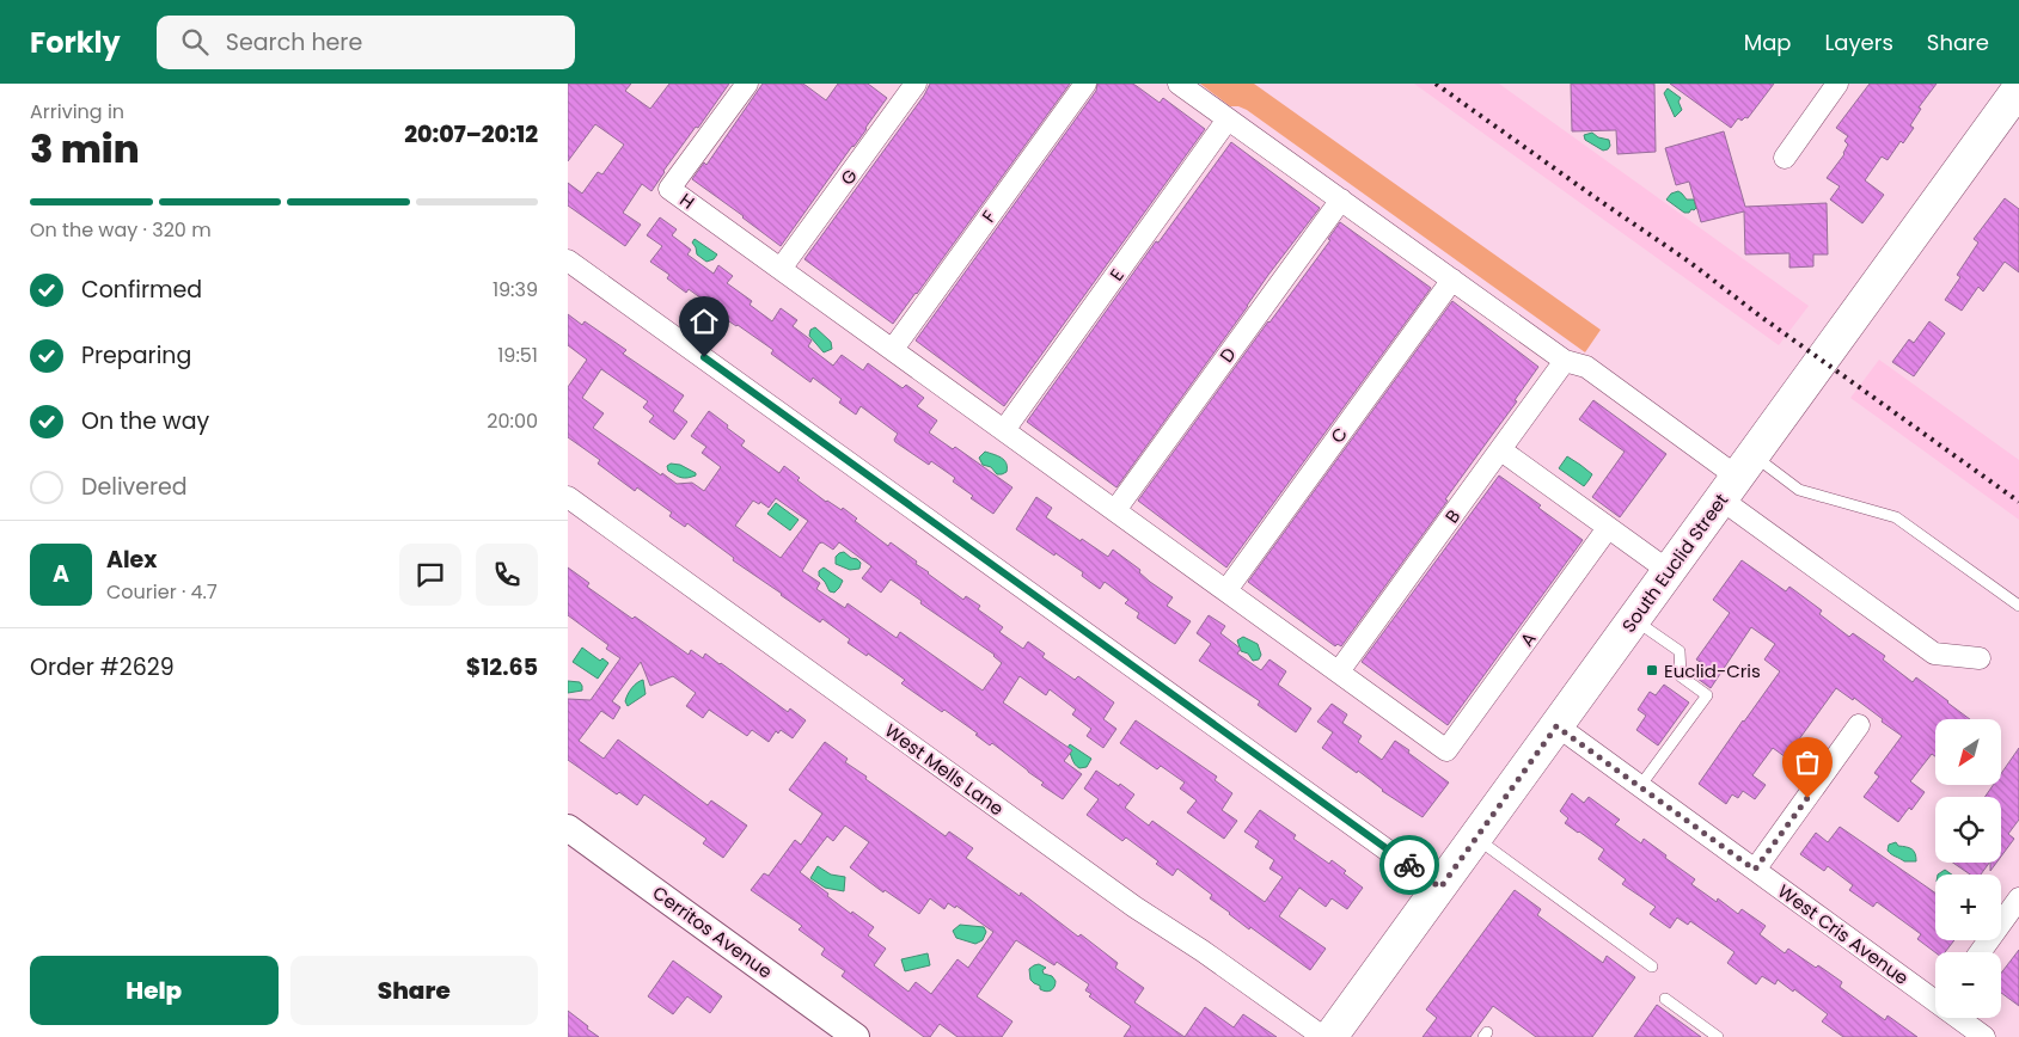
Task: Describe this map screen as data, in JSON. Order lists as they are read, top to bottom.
{
  "streets": {
    "main road": ["South Euclid Street"],
    "street": [
      "G",
      "H",
      "F",
      "E",
      "D",
      "C",
      "B",
      "A",
      "West Mells Lane",
      "Cerritos Avenue",
      "West Cris Avenue"
    ]
  },
  "crossings": [
    ["G", "H"],
    ["H", "F"],
    ["H", "E"],
    ["H", "D"],
    ["H", "C"],
    ["H", "B"],
    ["H", "A"],
    ["South Euclid Street", "West Cris Avenue"]
  ],
  "places": {
    "transit": ["Euclid-Cris"]
  },
  "north": "bottom left",
  "page": {
    "header": "Forkly",
    "search": "Search here",
    "nav": ["Map", "Layers", "Share"],
    "heading": ["3 min", "Arriving in", "20:07–20:12"],
    "panel": [
      "Alex",
      "Courier · 4.7",
      "Order #2629",
      "$12.65"
    ],
    "bar": "On the way · 320 m",
    "list": [
      ["Confirmed", "19:39"],
      ["Preparing", "19:51"],
      ["On the way", "20:00"],
      "Delivered"
    ],
    "round": "A",
    "map_buttons": ["+", "−"],
    "buttons": ["Help", "Share"]
  }
}
